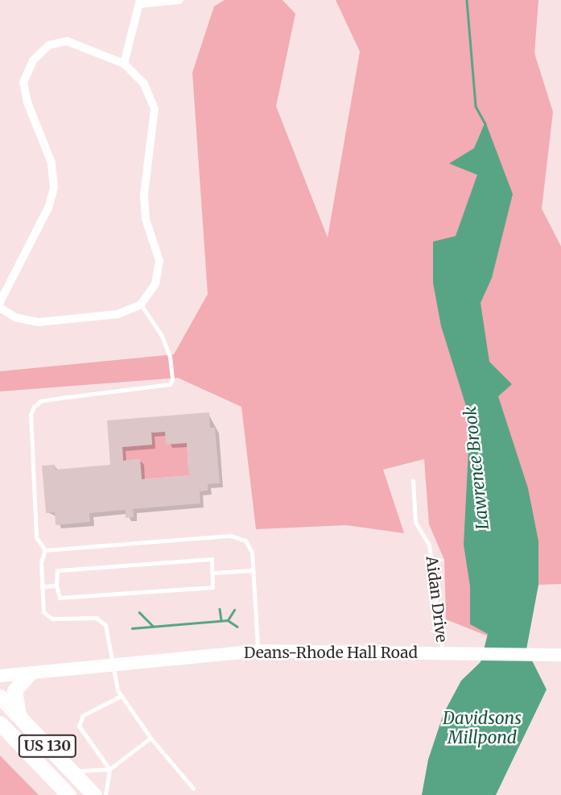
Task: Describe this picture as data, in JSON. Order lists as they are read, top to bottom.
{
  "streets": {
    "highway": ["US 130"],
    "street": ["Deans-Rhode Hall Road"],
    "lane": ["Aidan Drive"]
  },
  "crossings": [
    ["Aidan Drive", "Deans-Rhode Hall Road"]
  ],
  "water": ["Lawrence Brook", "Davidsons Millpond"]
}
